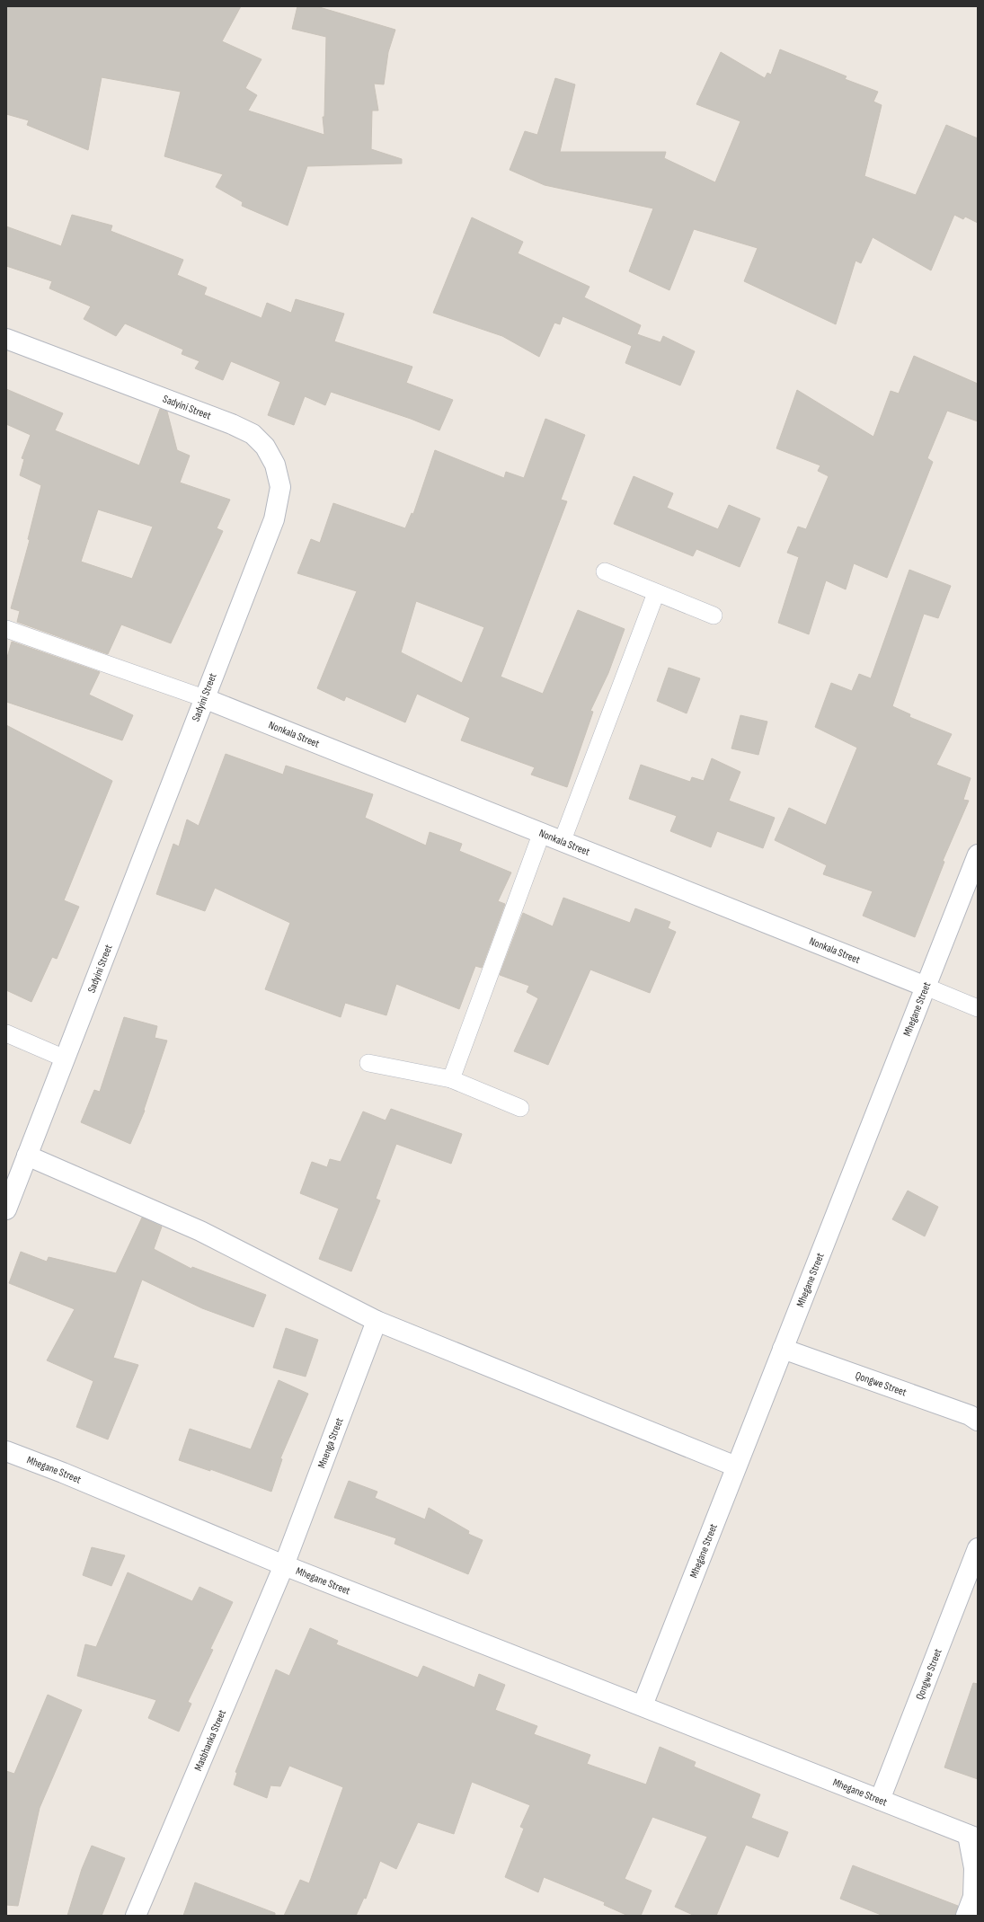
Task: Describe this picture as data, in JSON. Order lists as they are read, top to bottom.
{
  "streets": {
    "street": [
      "Sadyini Street",
      "Nonkala Street",
      "Mhegane Street",
      "Qongwe Street",
      "Mnenga Street",
      "Masbhanka Street"
    ]
  },
  "crossings": [
    ["Sadyini Street", "Nonkala Street"],
    ["Nonkala Street", "Mhegane Street"],
    ["Mhegane Street", "Qongwe Street"],
    ["Mhegane Street", "Mnenga Street"],
    ["Mhegane Street", "Masbhanka Street"],
    ["Mnenga Street", "Masbhanka Street"]
  ]
}
